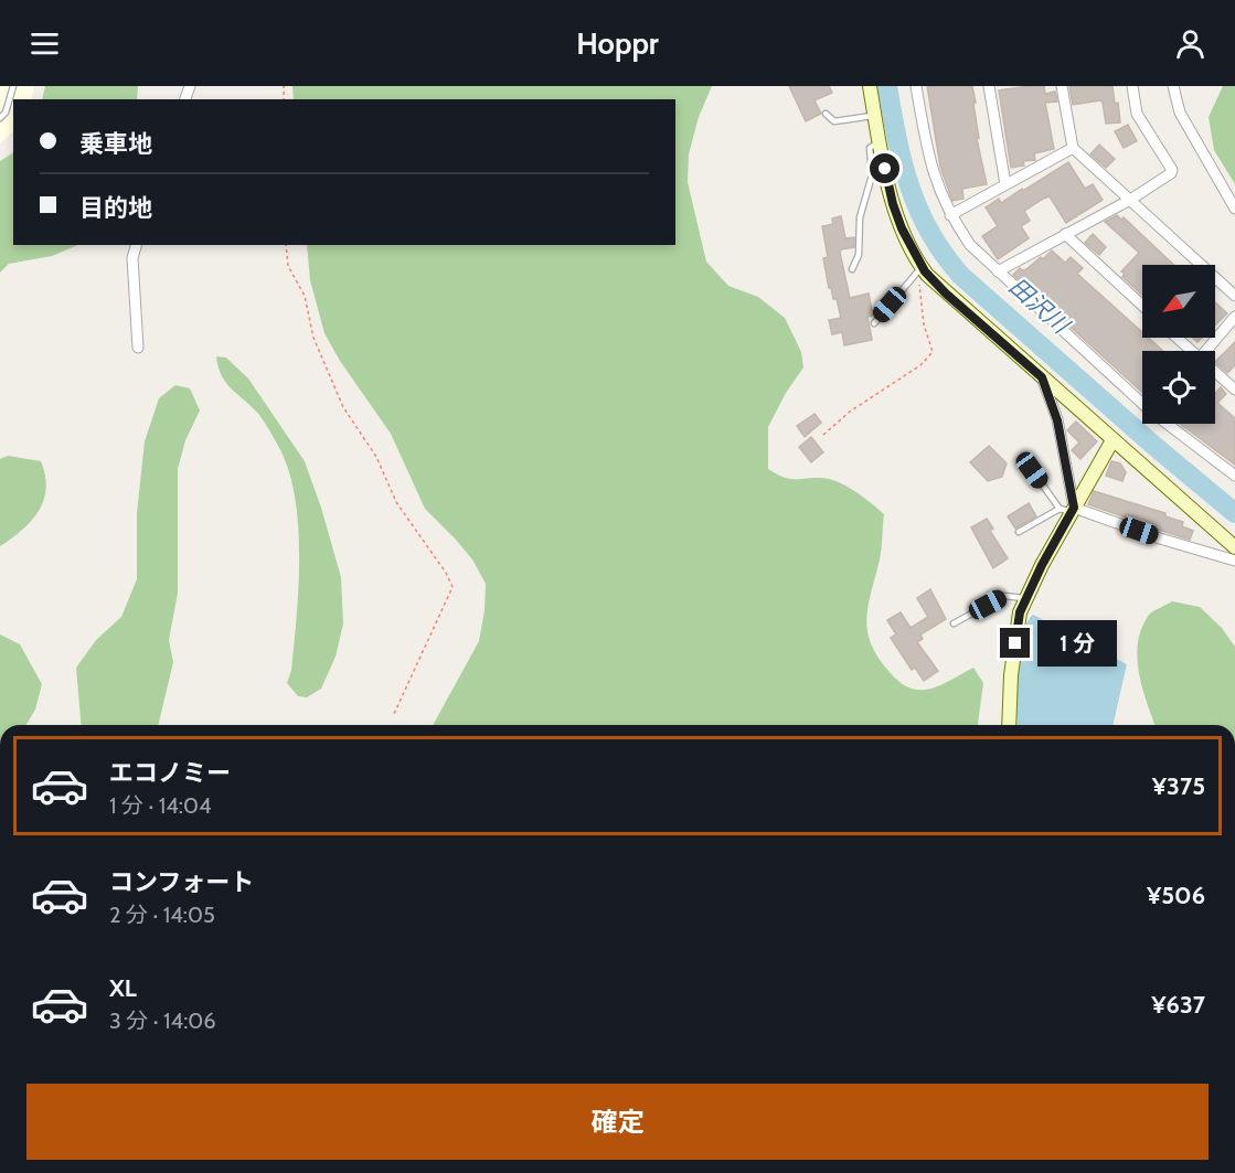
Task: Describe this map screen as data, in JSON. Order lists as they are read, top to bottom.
{
  "water": ["田沢川"],
  "north": "bottom left",
  "page": {
    "header": "Hoppr",
    "banner": ["乗車地", "目的地"],
    "bubble": "1 分",
    "list": [
      {
        "name": "エコノミー",
        "note": "1 分 · 14:04",
        "value": "¥375"
      },
      {
        "name": "コンフォート",
        "note": "2 分 · 14:05",
        "value": "¥506"
      },
      {
        "name": "XL",
        "note": "3 分 · 14:06",
        "value": "¥637"
      }
    ],
    "buttons": "確定"
  }
}
